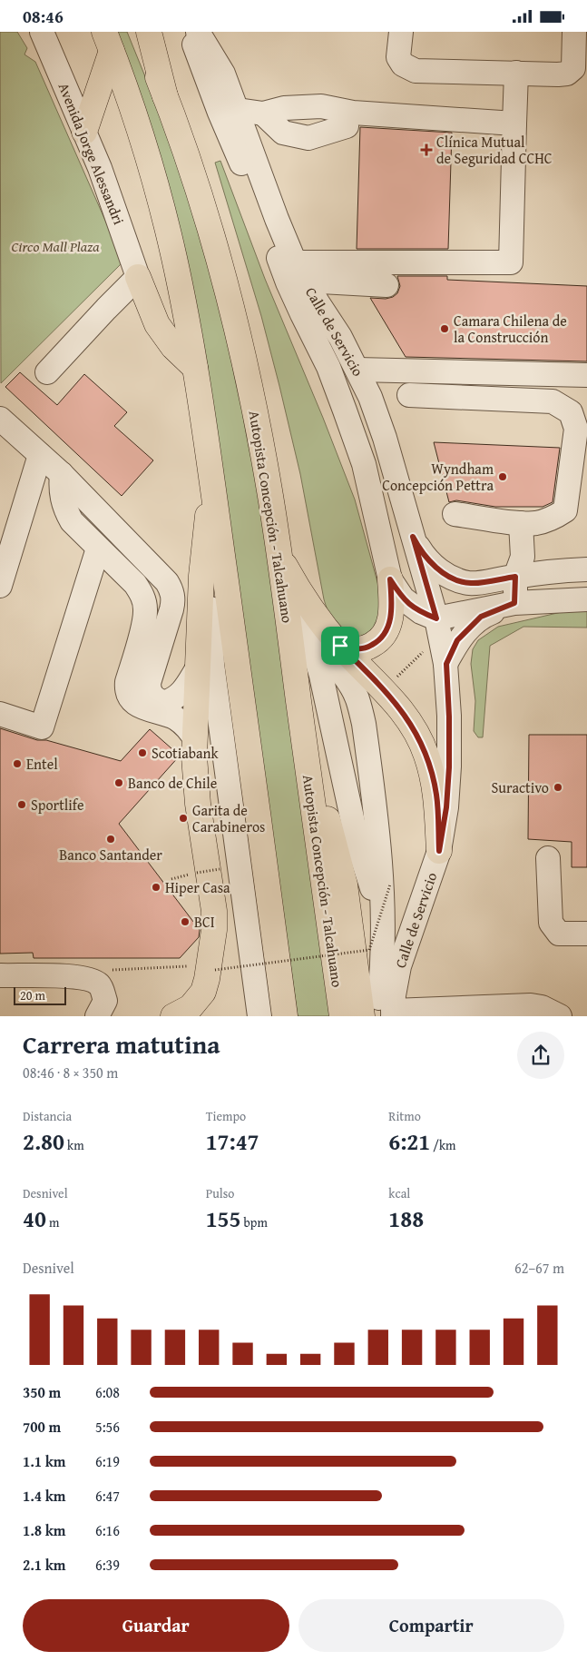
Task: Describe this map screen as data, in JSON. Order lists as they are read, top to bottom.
{
  "streets": {
    "main road": ["Autopista Concepción - Talcahuano"],
    "street": ["Avenida Jorge Alessandri", "Calle de Servicio"]
  },
  "parks": ["Circo Mall Plaza"],
  "places": {
    "health": ["Clínica Mutual de Seguridad CCHC"],
    "other": [
      "Camara Chilena de la Construcción",
      "Wyndham Concepción Pettra",
      "Scotiabank",
      "Entel",
      "Banco de Chile",
      "Suractivo",
      "Sportlife",
      "Garita de Carabineros",
      "Banco Santander",
      "Hiper Casa",
      "BCI"
    ]
  },
  "scale_bar": "20 m",
  "page": {
    "status": "08:46",
    "scale": "20 m",
    "heading": ["Carrera matutina", "08:46 · 8 × 350 m"],
    "stats": [
      ["Distancia", "2.80 km"],
      ["Tiempo", "17:47"],
      ["Ritmo", "6:21 /km"],
      ["Desnivel", "40 m"],
      ["Pulso", "155 bpm"],
      ["kcal", "188"]
    ],
    "chart": ["Desnivel", "62–67 m"],
    "list": [
      {
        "name": "350 m",
        "note": "6:08"
      },
      {
        "name": "700 m",
        "note": "5:56"
      },
      {
        "name": "1.1 km",
        "note": "6:19"
      },
      {
        "name": "1.4 km",
        "note": "6:47"
      },
      {
        "name": "1.8 km",
        "note": "6:16"
      },
      {
        "name": "2.1 km",
        "note": "6:39"
      }
    ],
    "buttons": ["Guardar", "Compartir"]
  }
}
